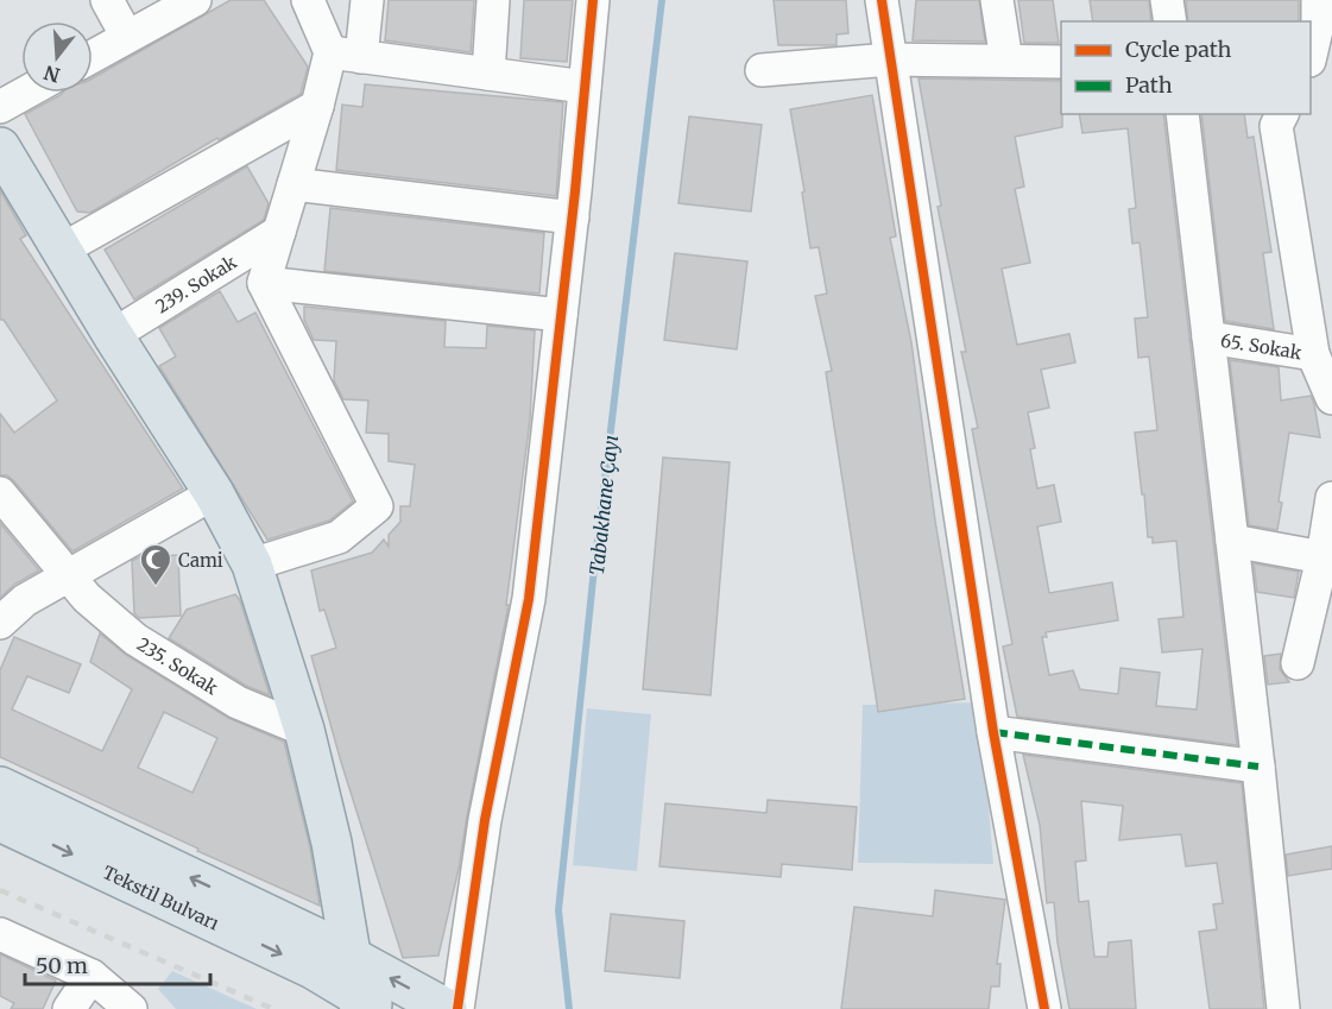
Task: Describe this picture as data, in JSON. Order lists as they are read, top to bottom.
{
  "streets": {
    "main road": ["Tekstil Bulvarı"],
    "street": ["239. Sokak", "65. Sokak", "235. Sokak"]
  },
  "water": ["Tabakhane Çayı"],
  "places": {
    "mosque": ["Cami"]
  },
  "legend": ["Cycle path", "Path"],
  "scale_bar": "50 m",
  "north": "bottom"
}
